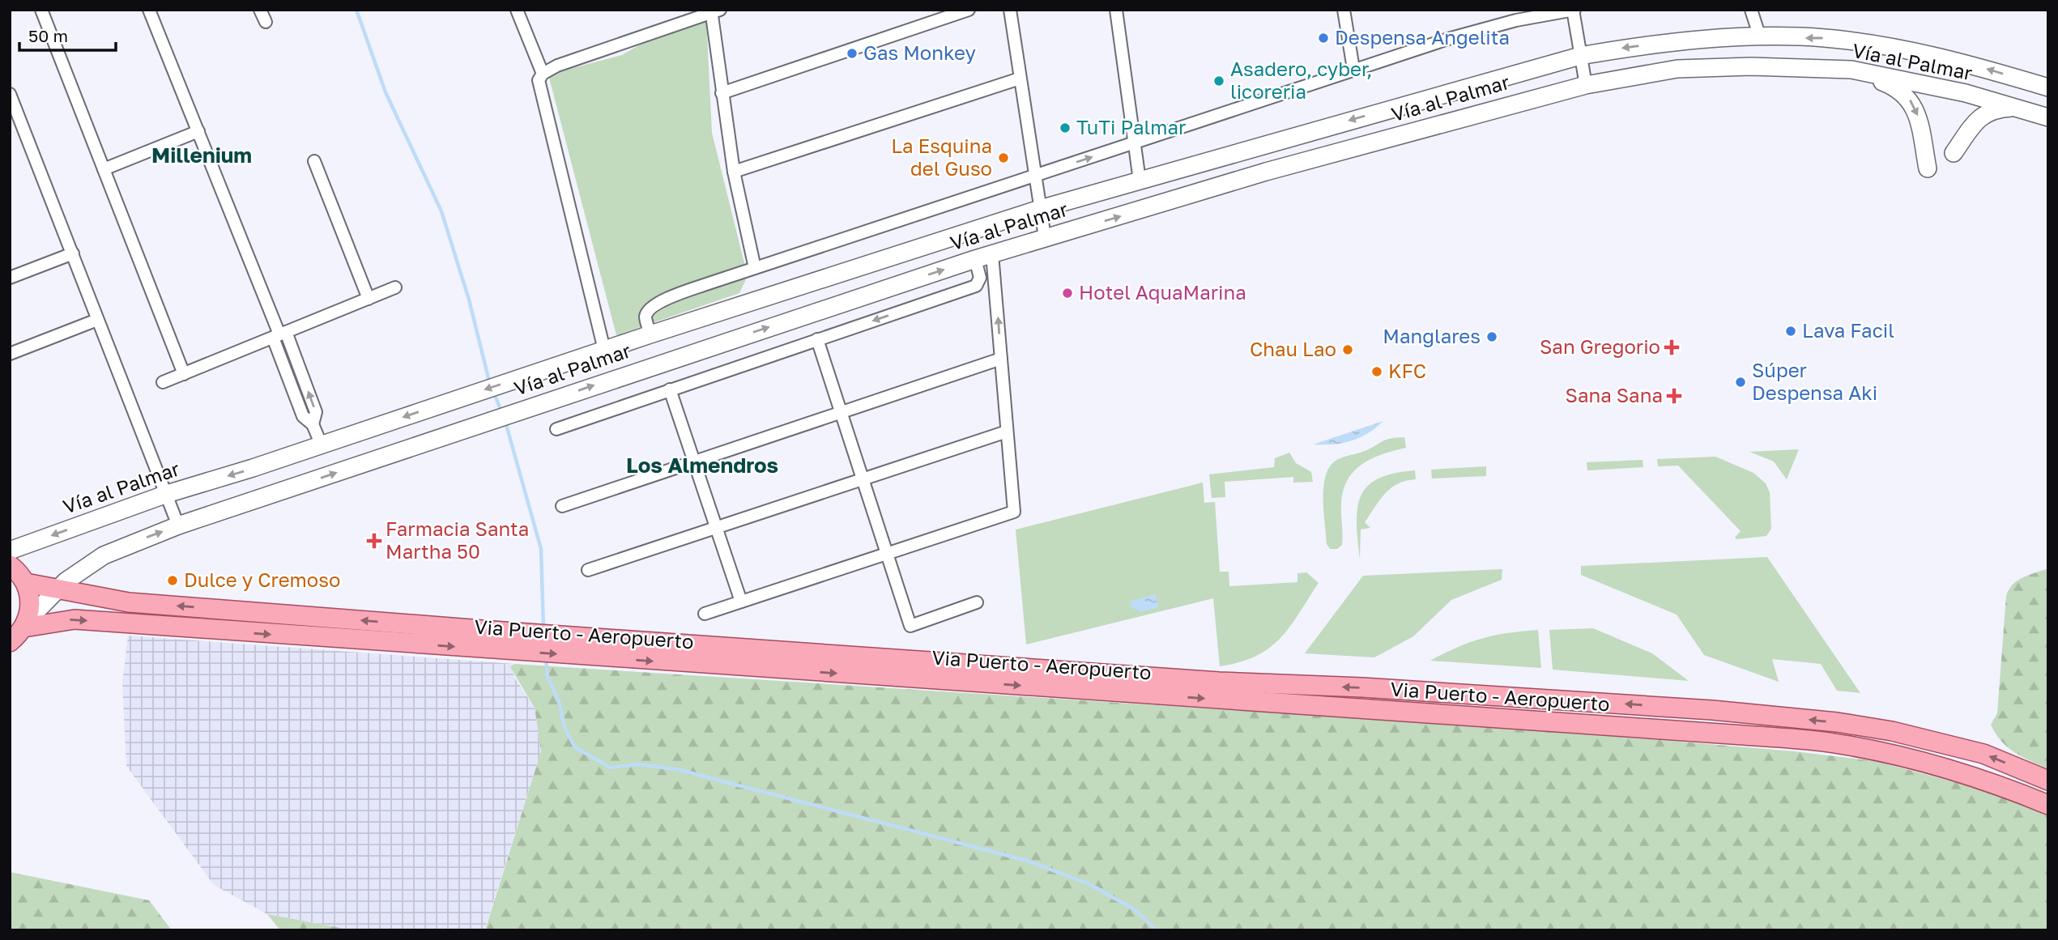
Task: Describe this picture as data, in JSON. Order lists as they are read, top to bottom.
{
  "streets": {
    "main road": ["Vía al Palmar", "Via Puerto - Aeropuerto"]
  },
  "crossings": [
    ["Vía al Palmar", "Via Puerto - Aeropuerto"]
  ],
  "districts": ["Millenium", "Los Almendros"],
  "places": {
    "other": [
      "Despensa Angelita",
      "Gas Monkey",
      "Asadero, cyber, licoreria",
      "TuTi Palmar",
      "La Esquina del Guso",
      "Hotel AquaMarina",
      "Lava Facil",
      "Manglares",
      "Chau Lao",
      "KFC",
      "Súper Despensa Aki",
      "Dulce y Cremoso"
    ],
    "health": ["San Gregorio", "Sana Sana", "Farmacia Santa Martha 50"]
  },
  "scale_bar": "50 m"
}
